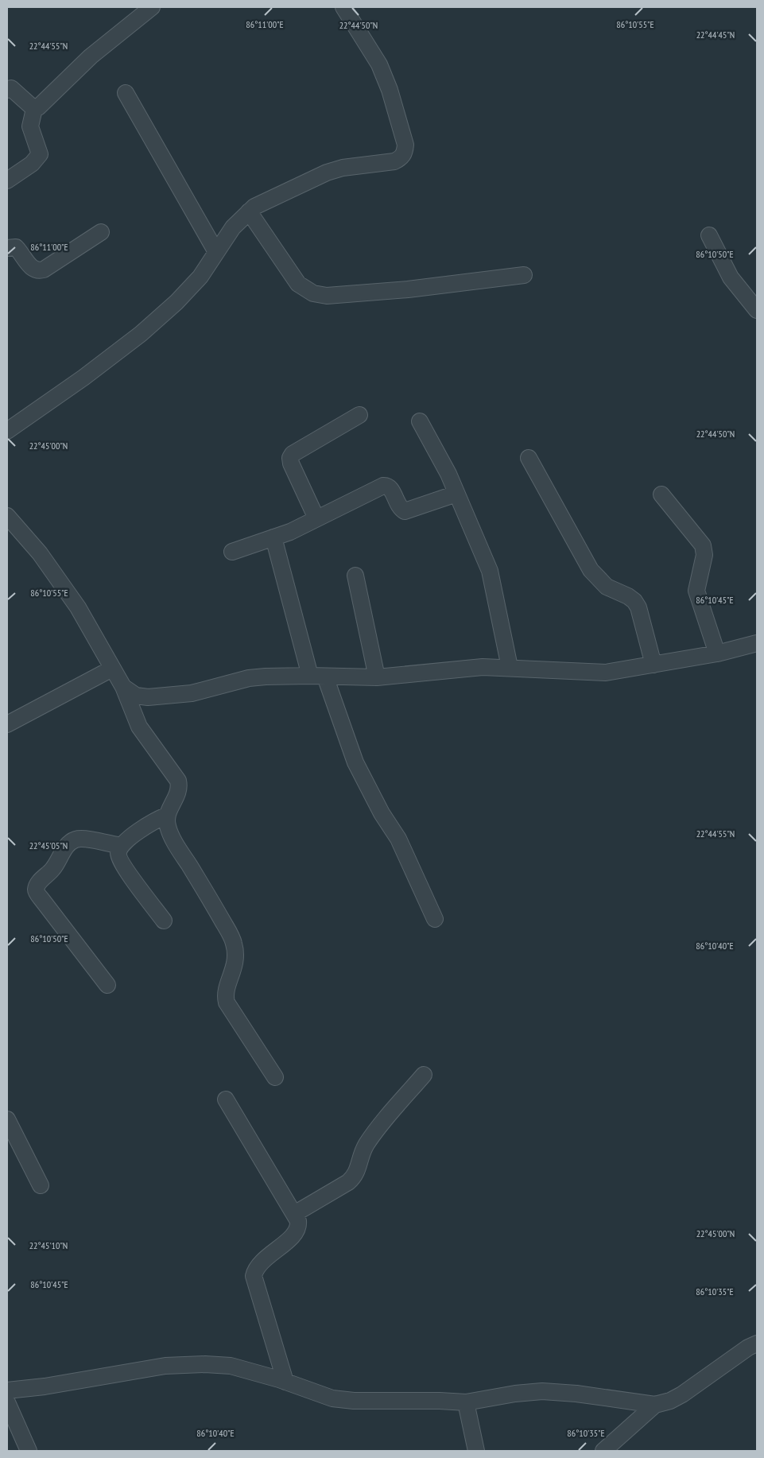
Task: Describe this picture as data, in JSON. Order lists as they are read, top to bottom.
{
  "coordinates": [
    "86°11'00\"E",
    "86°10'55\"E",
    "22°44'50\"N",
    "22°44'45\"N",
    "22°44'55\"N",
    "86°10'50\"E",
    "22°45'00\"N",
    "86°10'45\"E",
    "22°45'05\"N",
    "86°10'40\"E",
    "22°45'10\"N",
    "86°10'35\"E"
  ]
}
